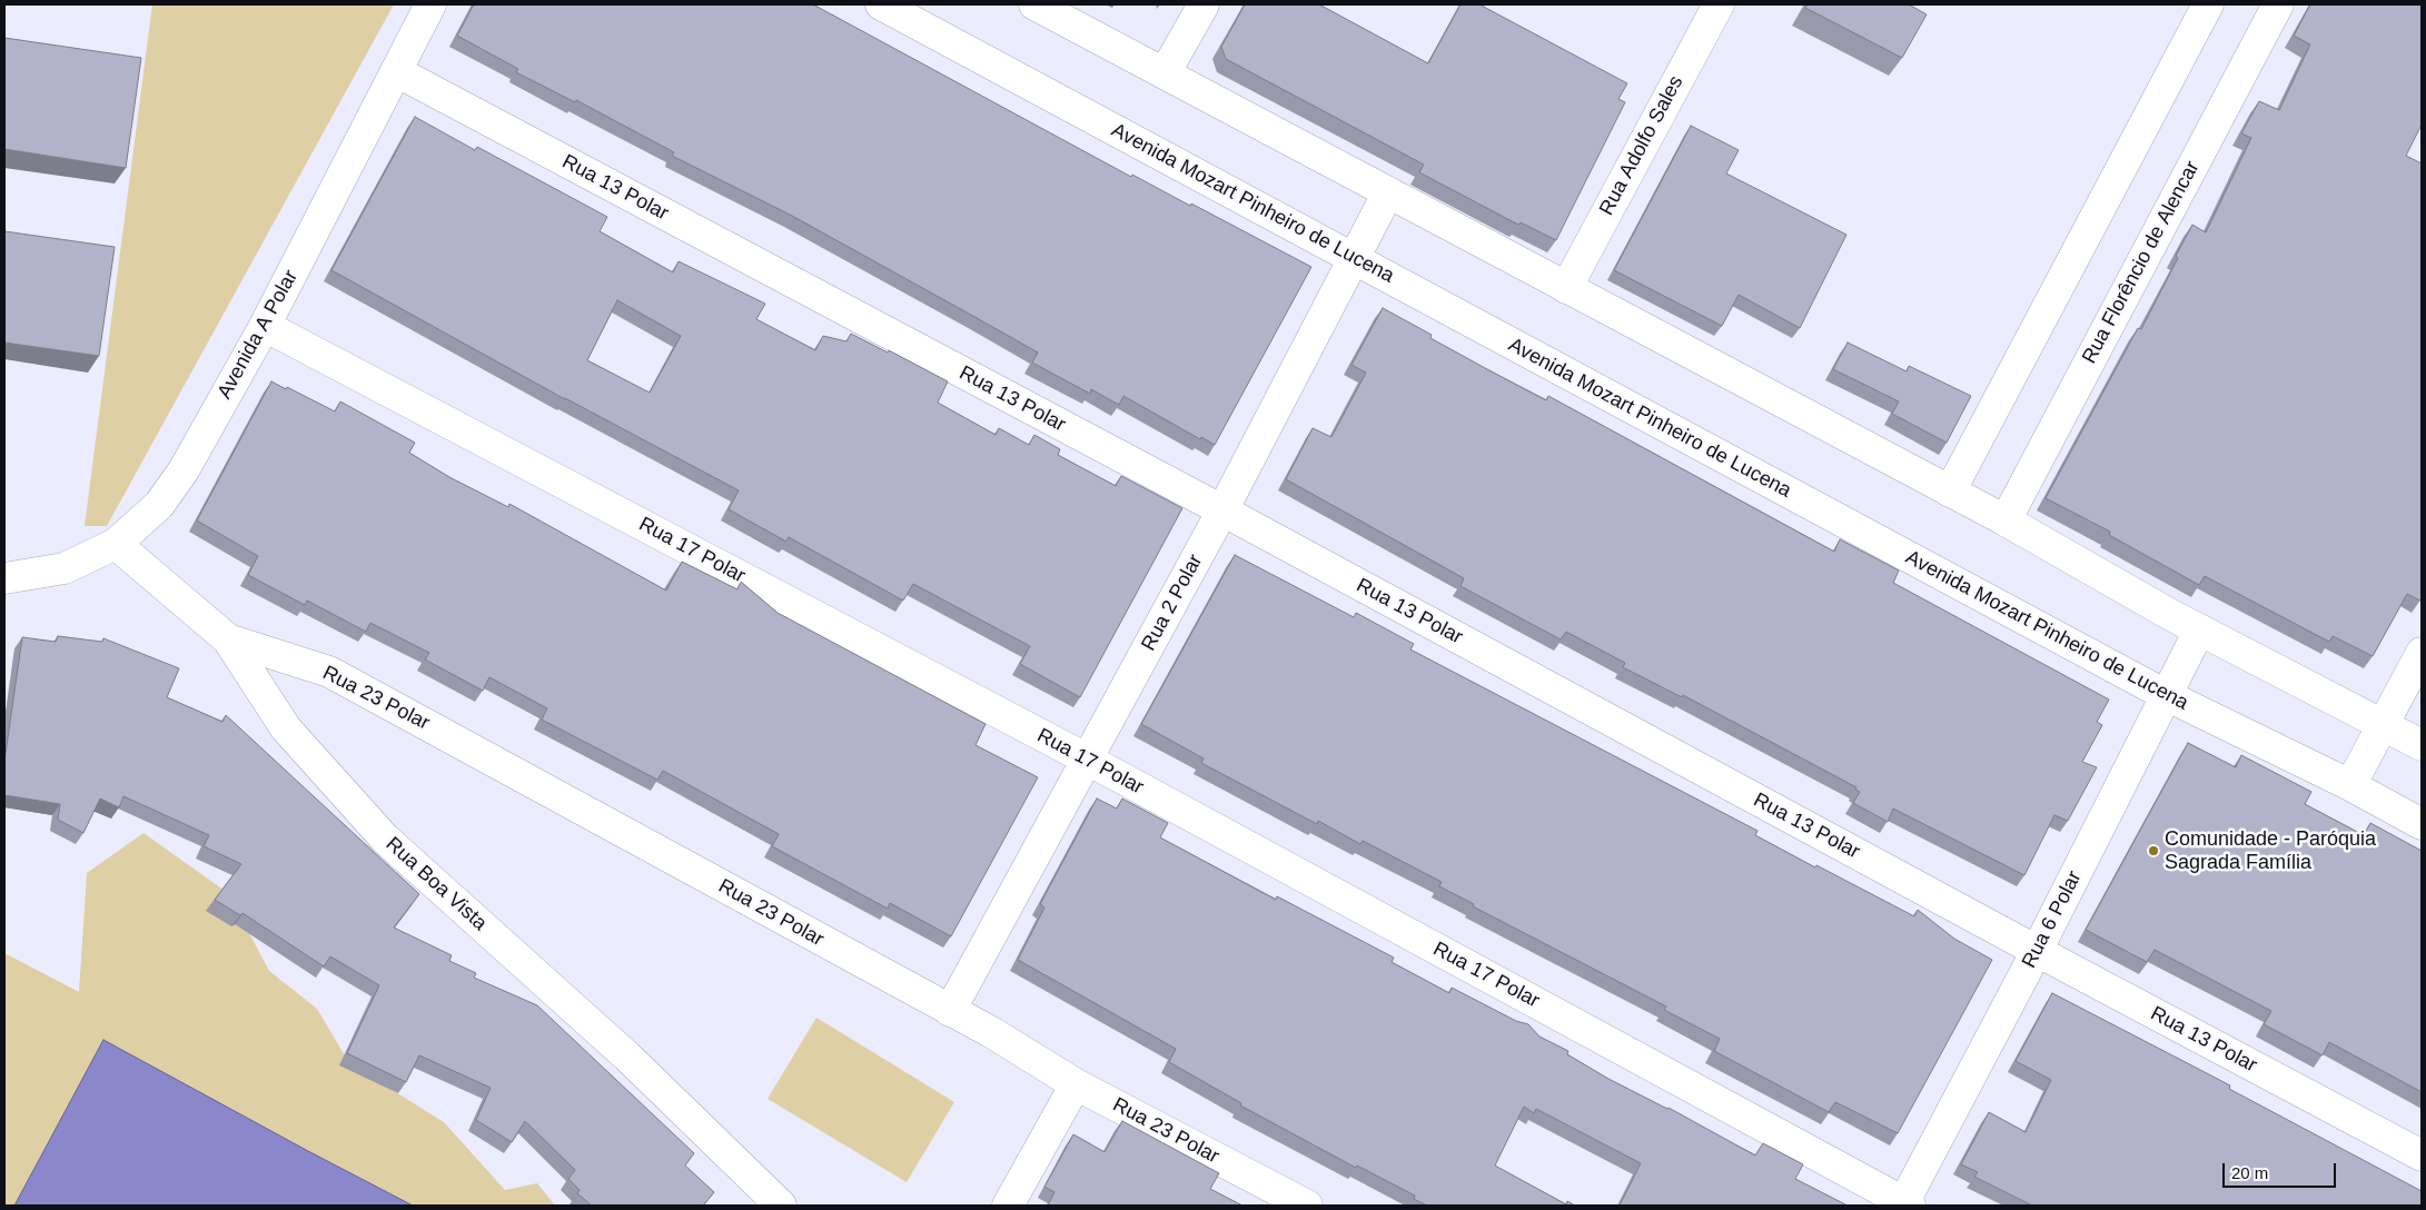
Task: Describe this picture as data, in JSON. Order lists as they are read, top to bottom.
{
  "streets": {
    "street": [
      "Rua Adolfo Sales",
      "Rua 13 Polar",
      "Avenida Mozart Pinheiro de Lucena",
      "Rua Florêncio de Alencar",
      "Avenida A Polar",
      "Rua 17 Polar",
      "Rua 2 Polar",
      "Rua 23 Polar",
      "Rua Boa Vista",
      "Rua 6 Polar"
    ]
  },
  "crossings": [
    ["Rua 13 Polar", "Avenida A Polar"],
    ["Rua 13 Polar", "Rua 2 Polar"],
    ["Rua 13 Polar", "Rua 6 Polar"],
    ["Avenida Mozart Pinheiro de Lucena", "Rua 2 Polar"],
    ["Avenida Mozart Pinheiro de Lucena", "Rua 6 Polar"],
    ["Avenida A Polar", "Rua 17 Polar"],
    ["Avenida A Polar", "Rua Boa Vista"],
    ["Rua 17 Polar", "Rua 2 Polar"],
    ["Rua 17 Polar", "Rua 6 Polar"],
    ["Rua 2 Polar", "Rua 23 Polar"],
    ["Rua 23 Polar", "Rua Boa Vista"]
  ],
  "places": ["Comunidade - Paróquia Sagrada Família"],
  "scale_bar": "20 m"
}
